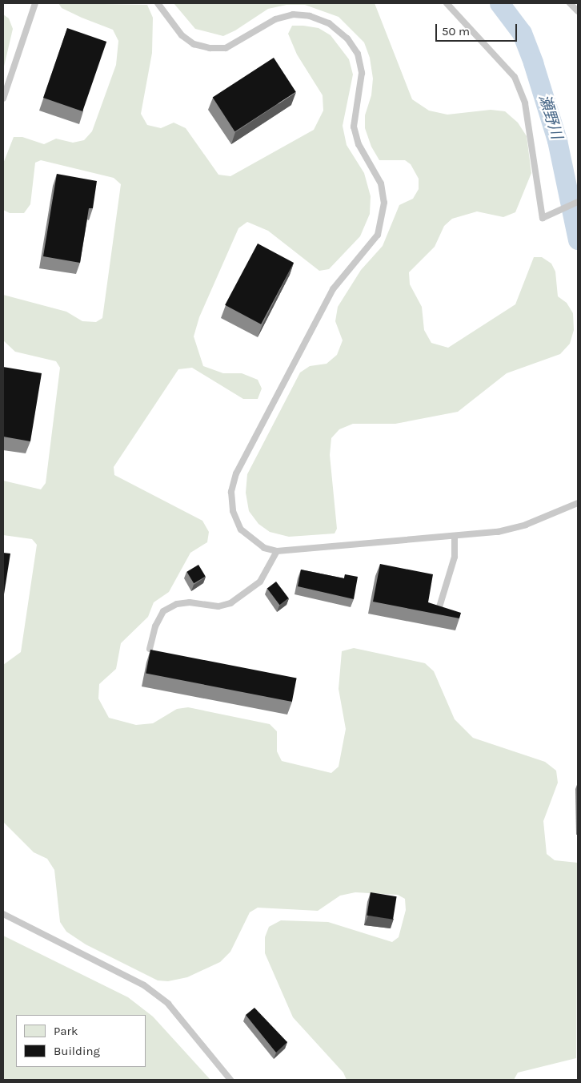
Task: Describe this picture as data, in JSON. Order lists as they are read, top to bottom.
{
  "water": ["瀬野川"],
  "legend": ["Park", "Building"],
  "scale_bar": "50 m"
}
